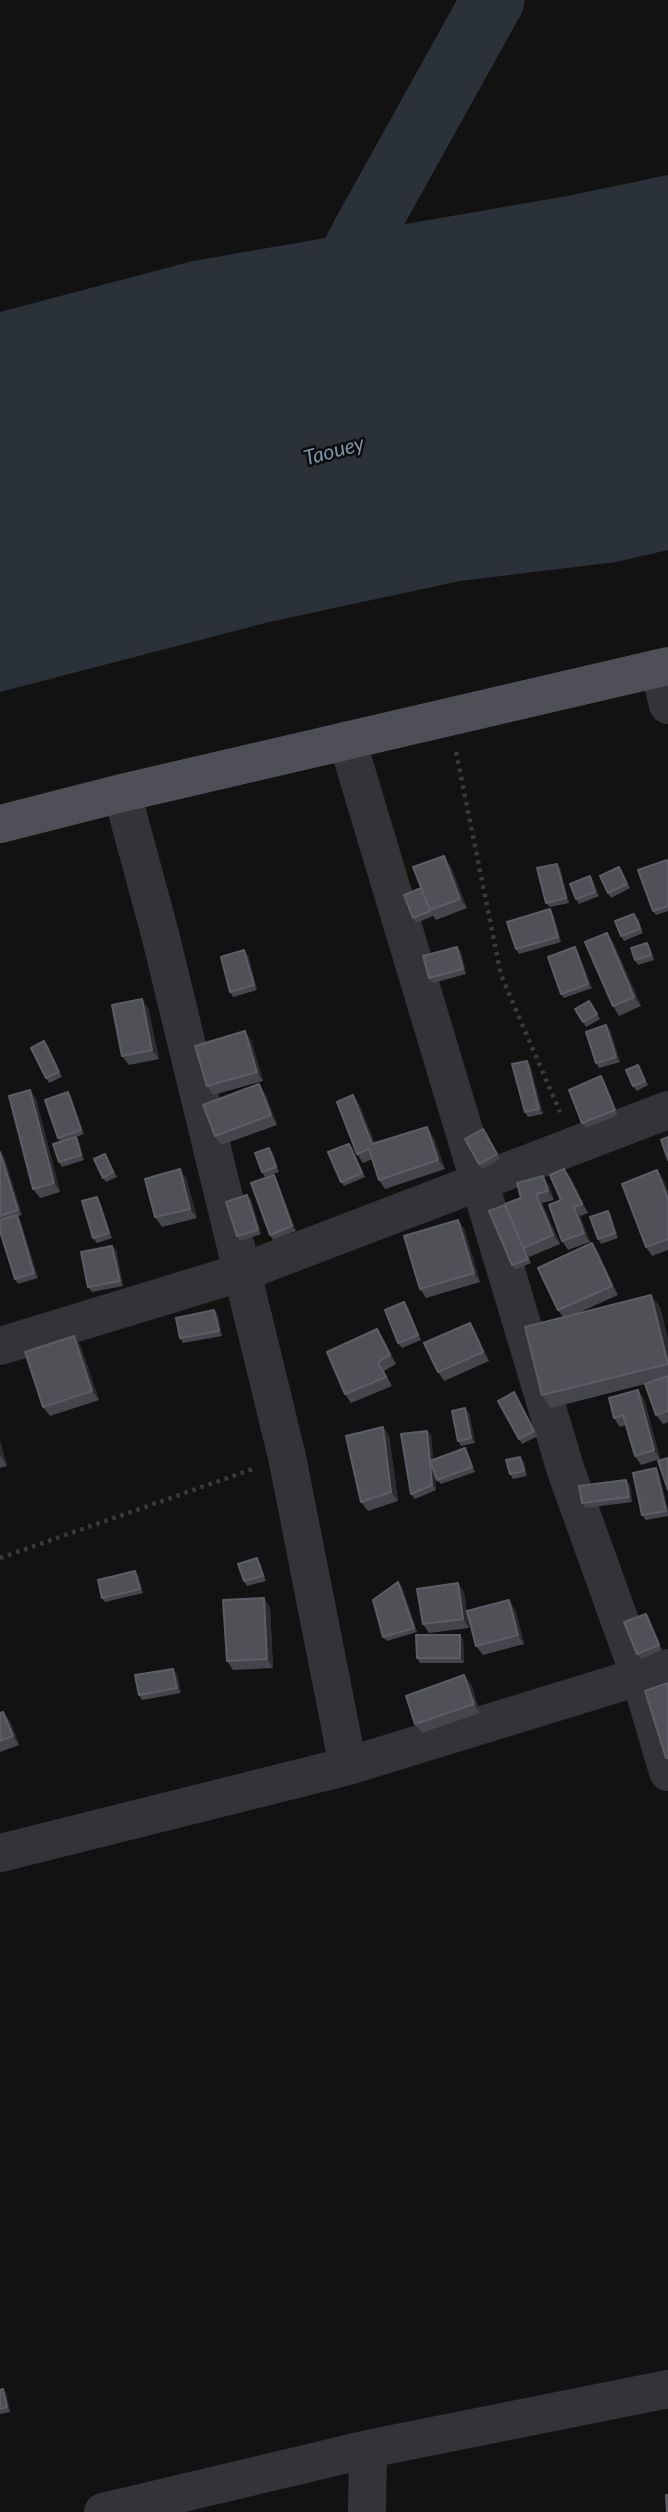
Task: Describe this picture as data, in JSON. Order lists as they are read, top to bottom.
{
  "water": ["Taouey"]
}
